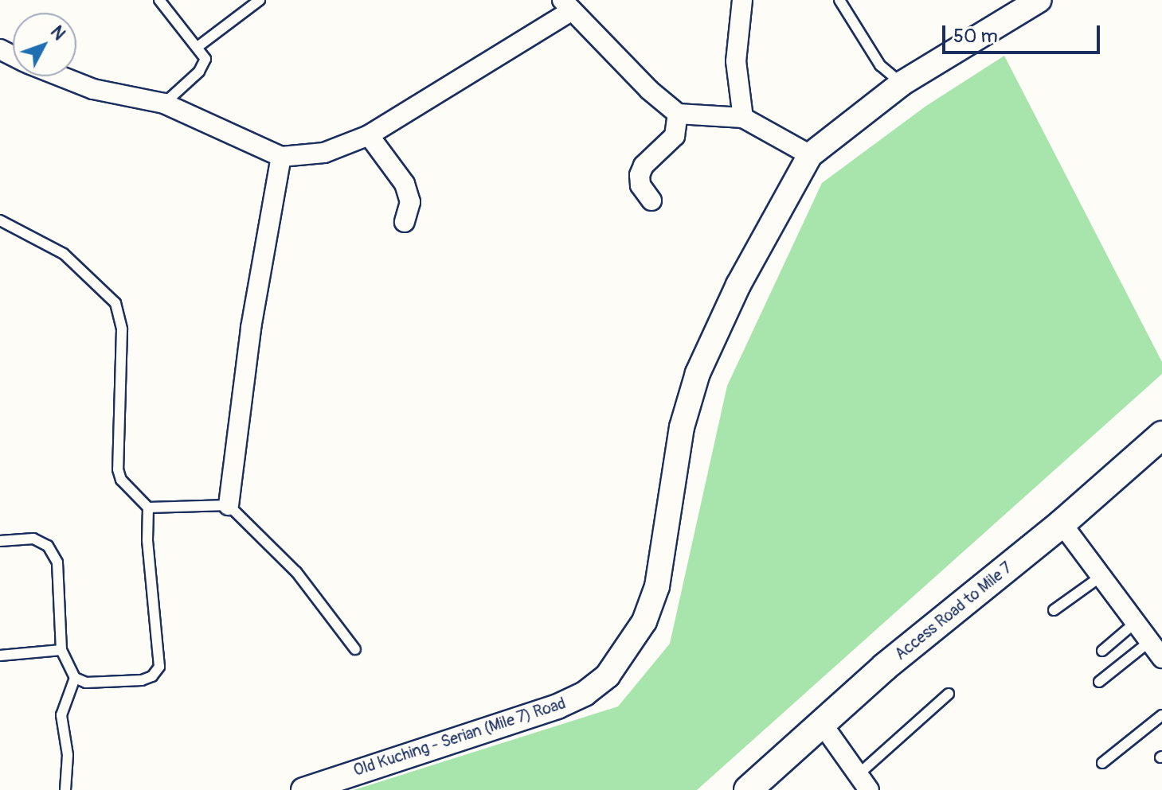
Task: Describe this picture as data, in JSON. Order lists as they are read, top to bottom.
{
  "streets": {
    "main road": ["Access Road to Mile 7"],
    "street": ["Old Kuching - Serian (Mile 7) Road"]
  },
  "scale_bar": "50 m",
  "north": "top right"
}
